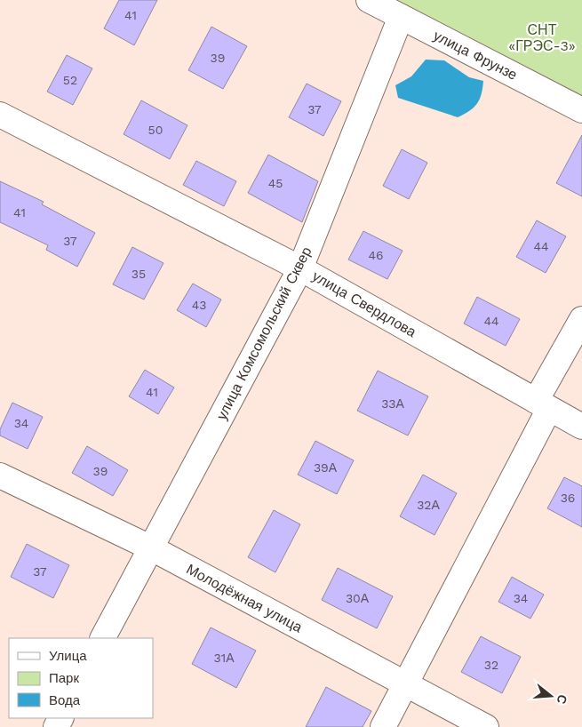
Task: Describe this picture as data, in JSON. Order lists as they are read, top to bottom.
{
  "streets": {
    "street": [
      "улица Фрунзе",
      "улица Свердлова",
      "улица Комсомольский Сквер",
      "Молодёжная улица"
    ]
  },
  "crossings": [
    ["улица Фрунзе", "улица Комсомольский Сквер"],
    ["улица Свердлова", "улица Комсомольский Сквер"],
    ["улица Комсомольский Сквер", "Молодёжная улица"]
  ],
  "parks": ["СНТ «ГРЭС-3»"],
  "house_numbers": [
    "41",
    "39",
    "52",
    "37",
    "50",
    "45",
    "41",
    "37",
    "44",
    "46",
    "35",
    "43",
    "44",
    "41",
    "33А",
    "34",
    "39А",
    "39",
    "36",
    "32А",
    "37",
    "30А",
    "34",
    "31А",
    "32"
  ],
  "legend": ["Улица", "Парк", "Вода"],
  "north": "right"
}
